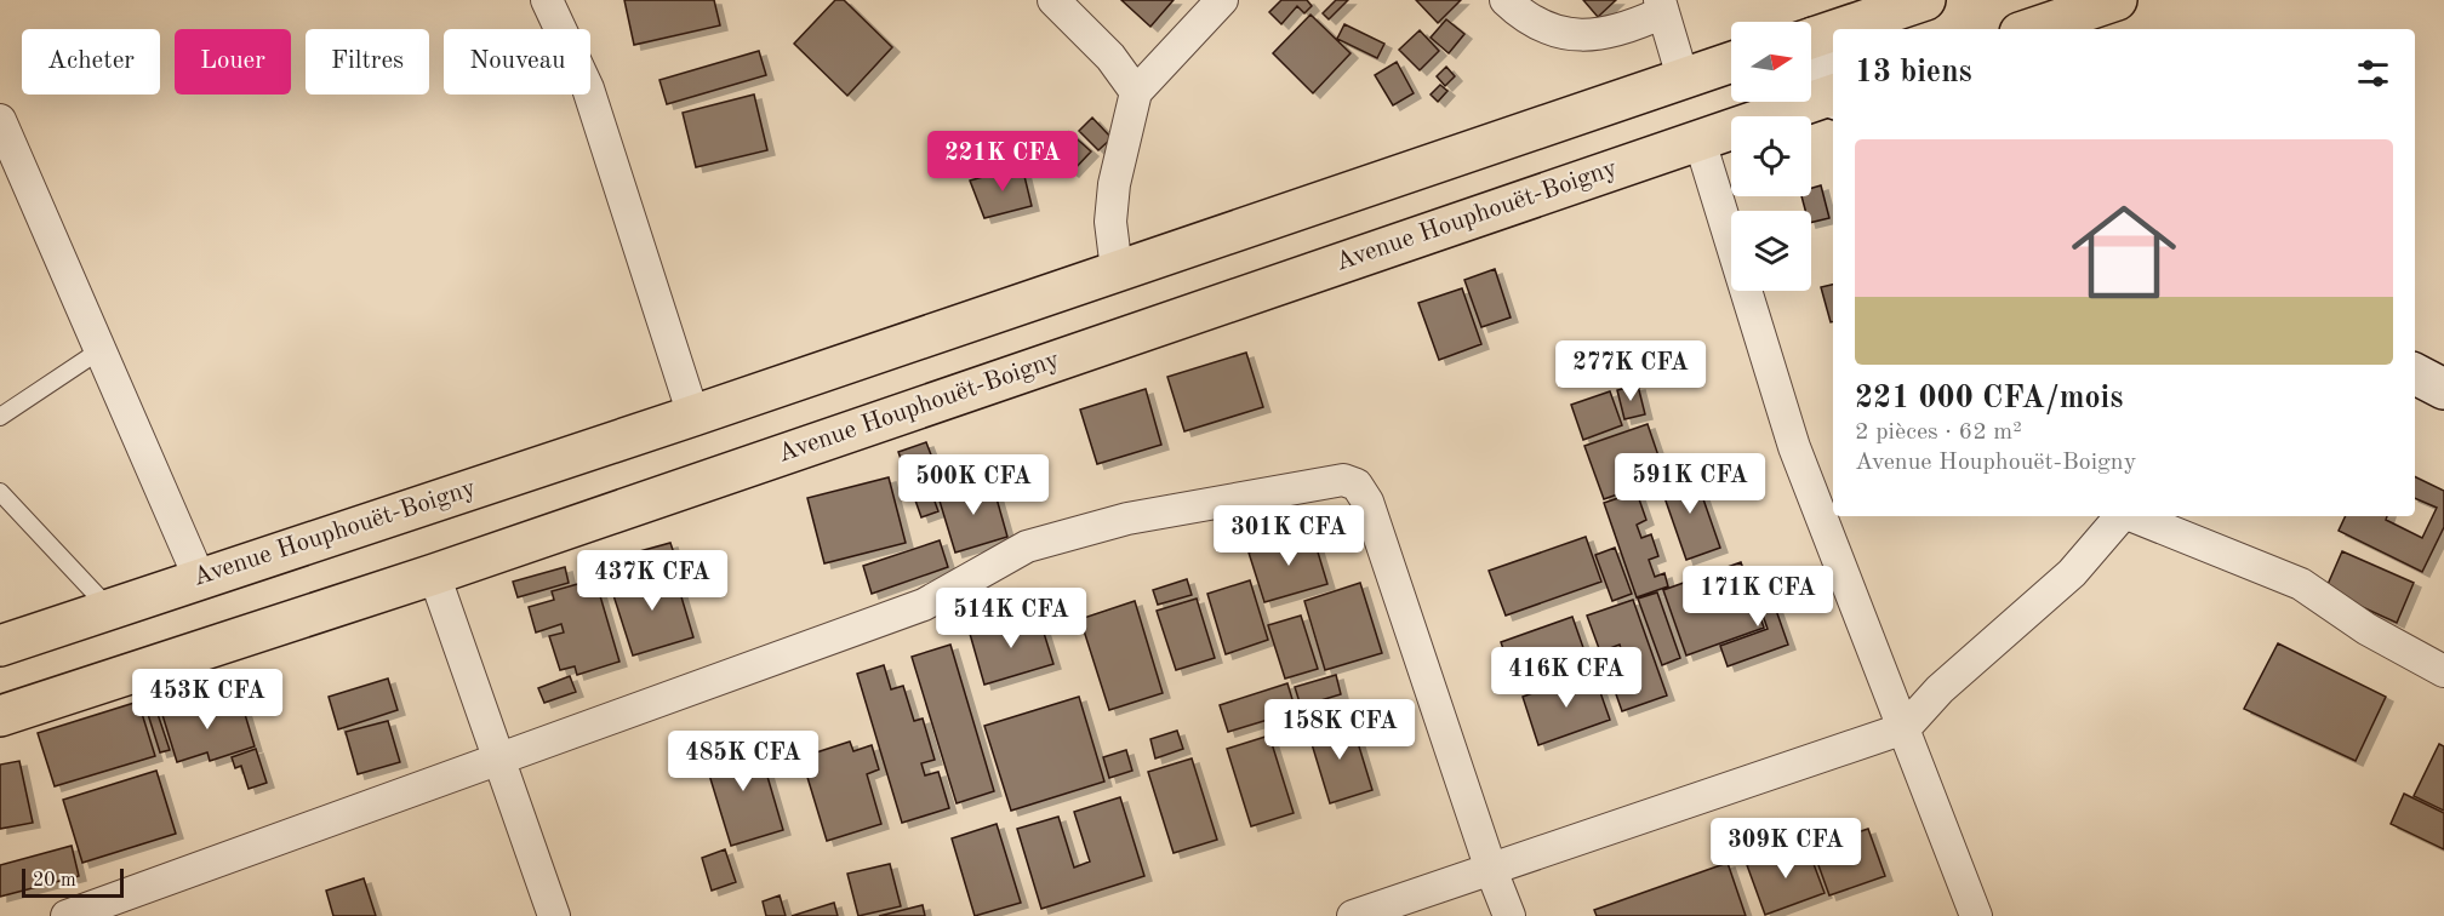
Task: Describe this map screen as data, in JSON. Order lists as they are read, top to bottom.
{
  "streets": {
    "highway": ["Avenue Houphouët-Boigny"]
  },
  "scale_bar": "20 m",
  "north": "right",
  "page": {
    "chip": [
      "Acheter",
      "Louer",
      "Filtres",
      "Nouveau"
    ],
    "heading": "13 biens",
    "list": [
      {
        "name": "221 000 CFA/mois",
        "note": "2 pièces · 62 m² · Avenue Houphouët-Boigny"
      }
    ],
    "price": [
      "221K CFA",
      "277K CFA",
      "591K CFA",
      "500K CFA",
      "301K CFA",
      "437K CFA",
      "171K CFA",
      "514K CFA",
      "416K CFA",
      "453K CFA",
      "158K CFA",
      "485K CFA",
      "309K CFA"
    ],
    "scale": "20 m"
  }
}
